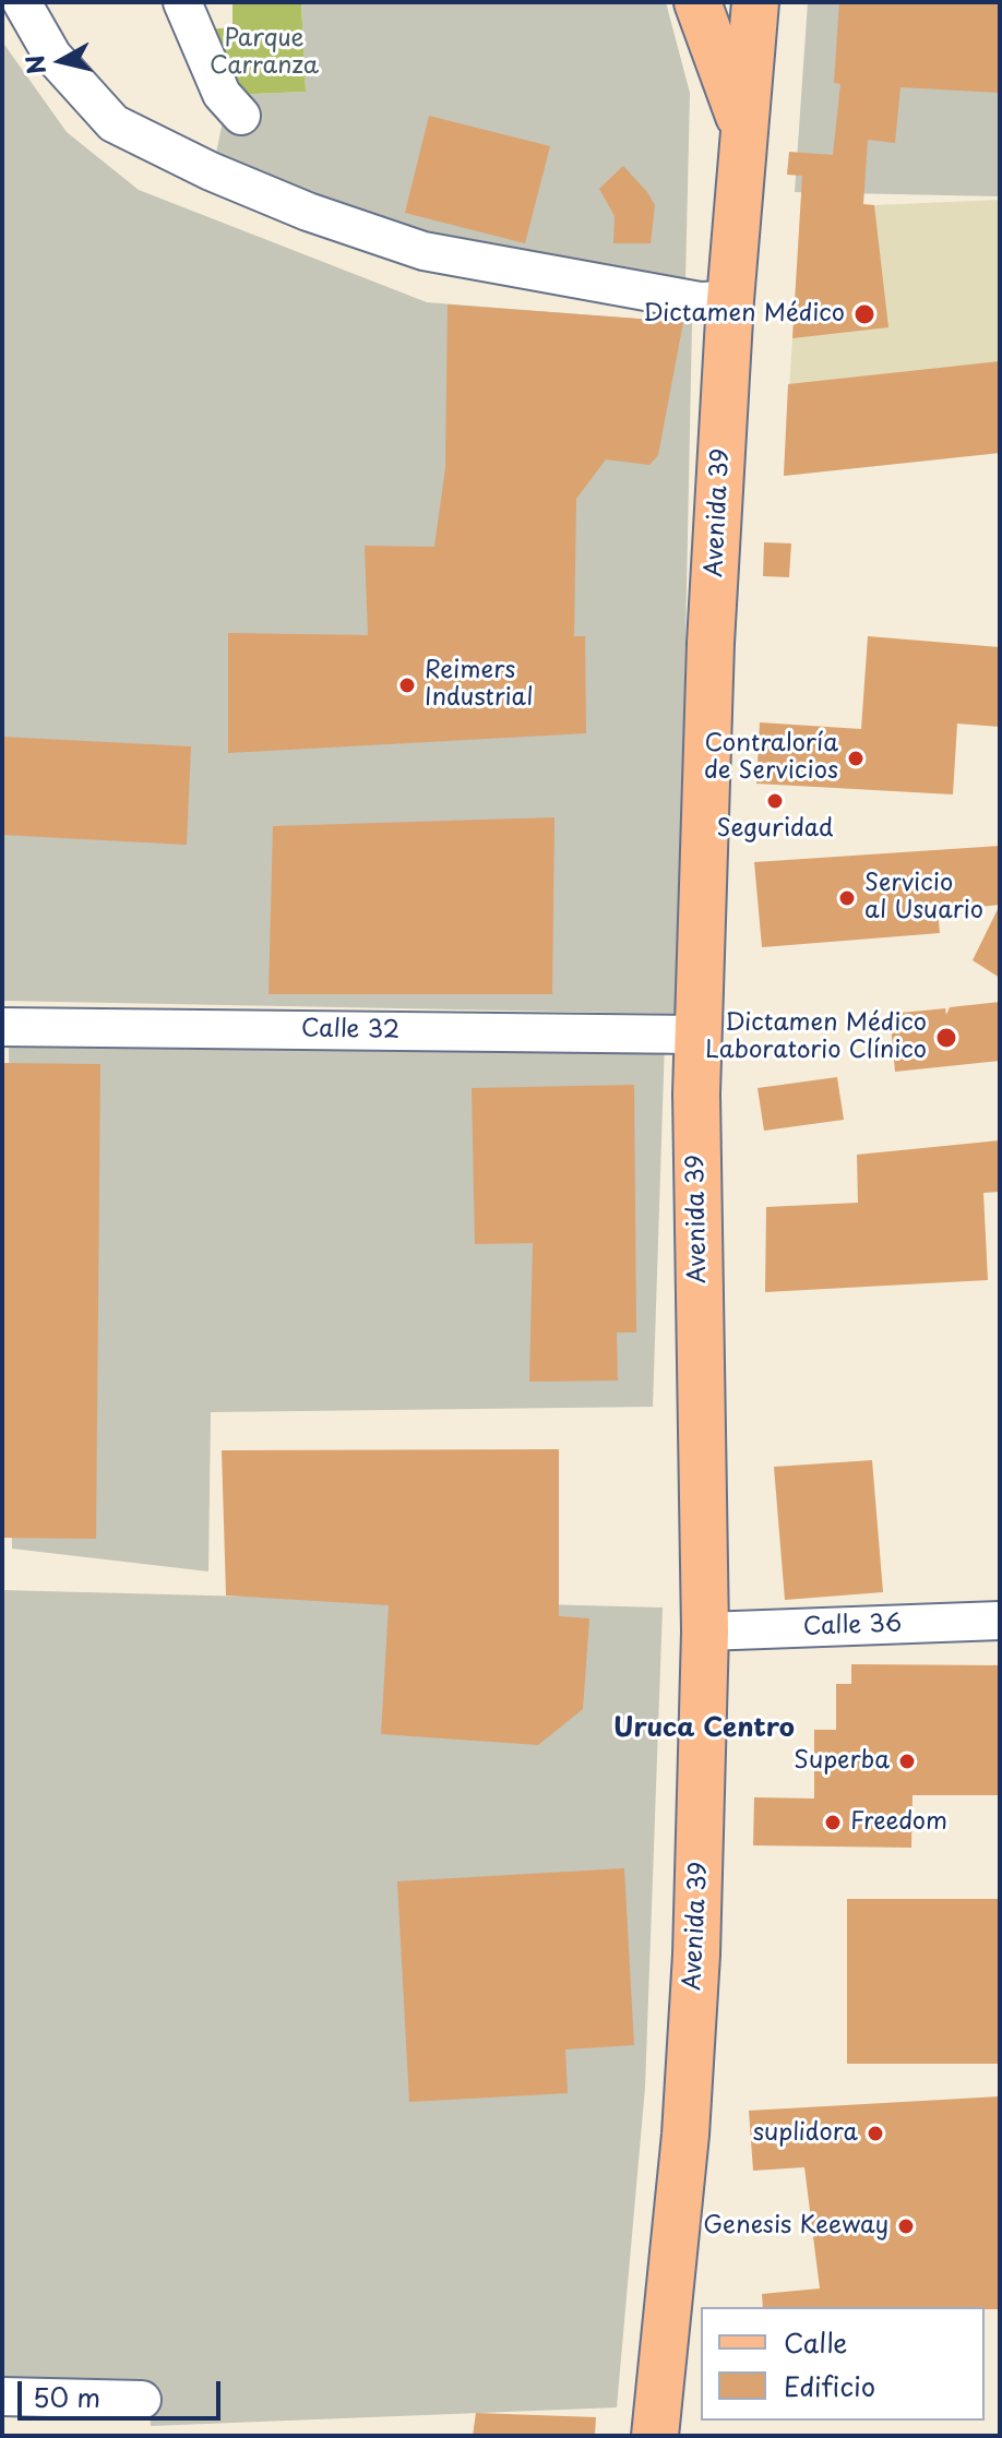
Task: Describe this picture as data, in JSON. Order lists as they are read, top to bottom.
{
  "streets": {
    "main road": ["Avenida 39"],
    "street": ["Calle 32", "Calle 36"]
  },
  "crossings": [
    ["Avenida 39", "Calle 32"],
    ["Avenida 39", "Calle 36"]
  ],
  "districts": ["Uruca Centro"],
  "parks": ["Parque Carranza"],
  "places": [
    "Dictamen Médico",
    "Reimers Industrial",
    "Contraloría de Servicios",
    "Seguridad",
    "Servicio al Usuario",
    "Dictamen Médico Laboratorio Clínico",
    "Superba",
    "Freedom",
    "suplidora",
    "Genesis Keeway"
  ],
  "legend": ["Calle", "Edificio"],
  "scale_bar": "50 m",
  "north": "left"
}
